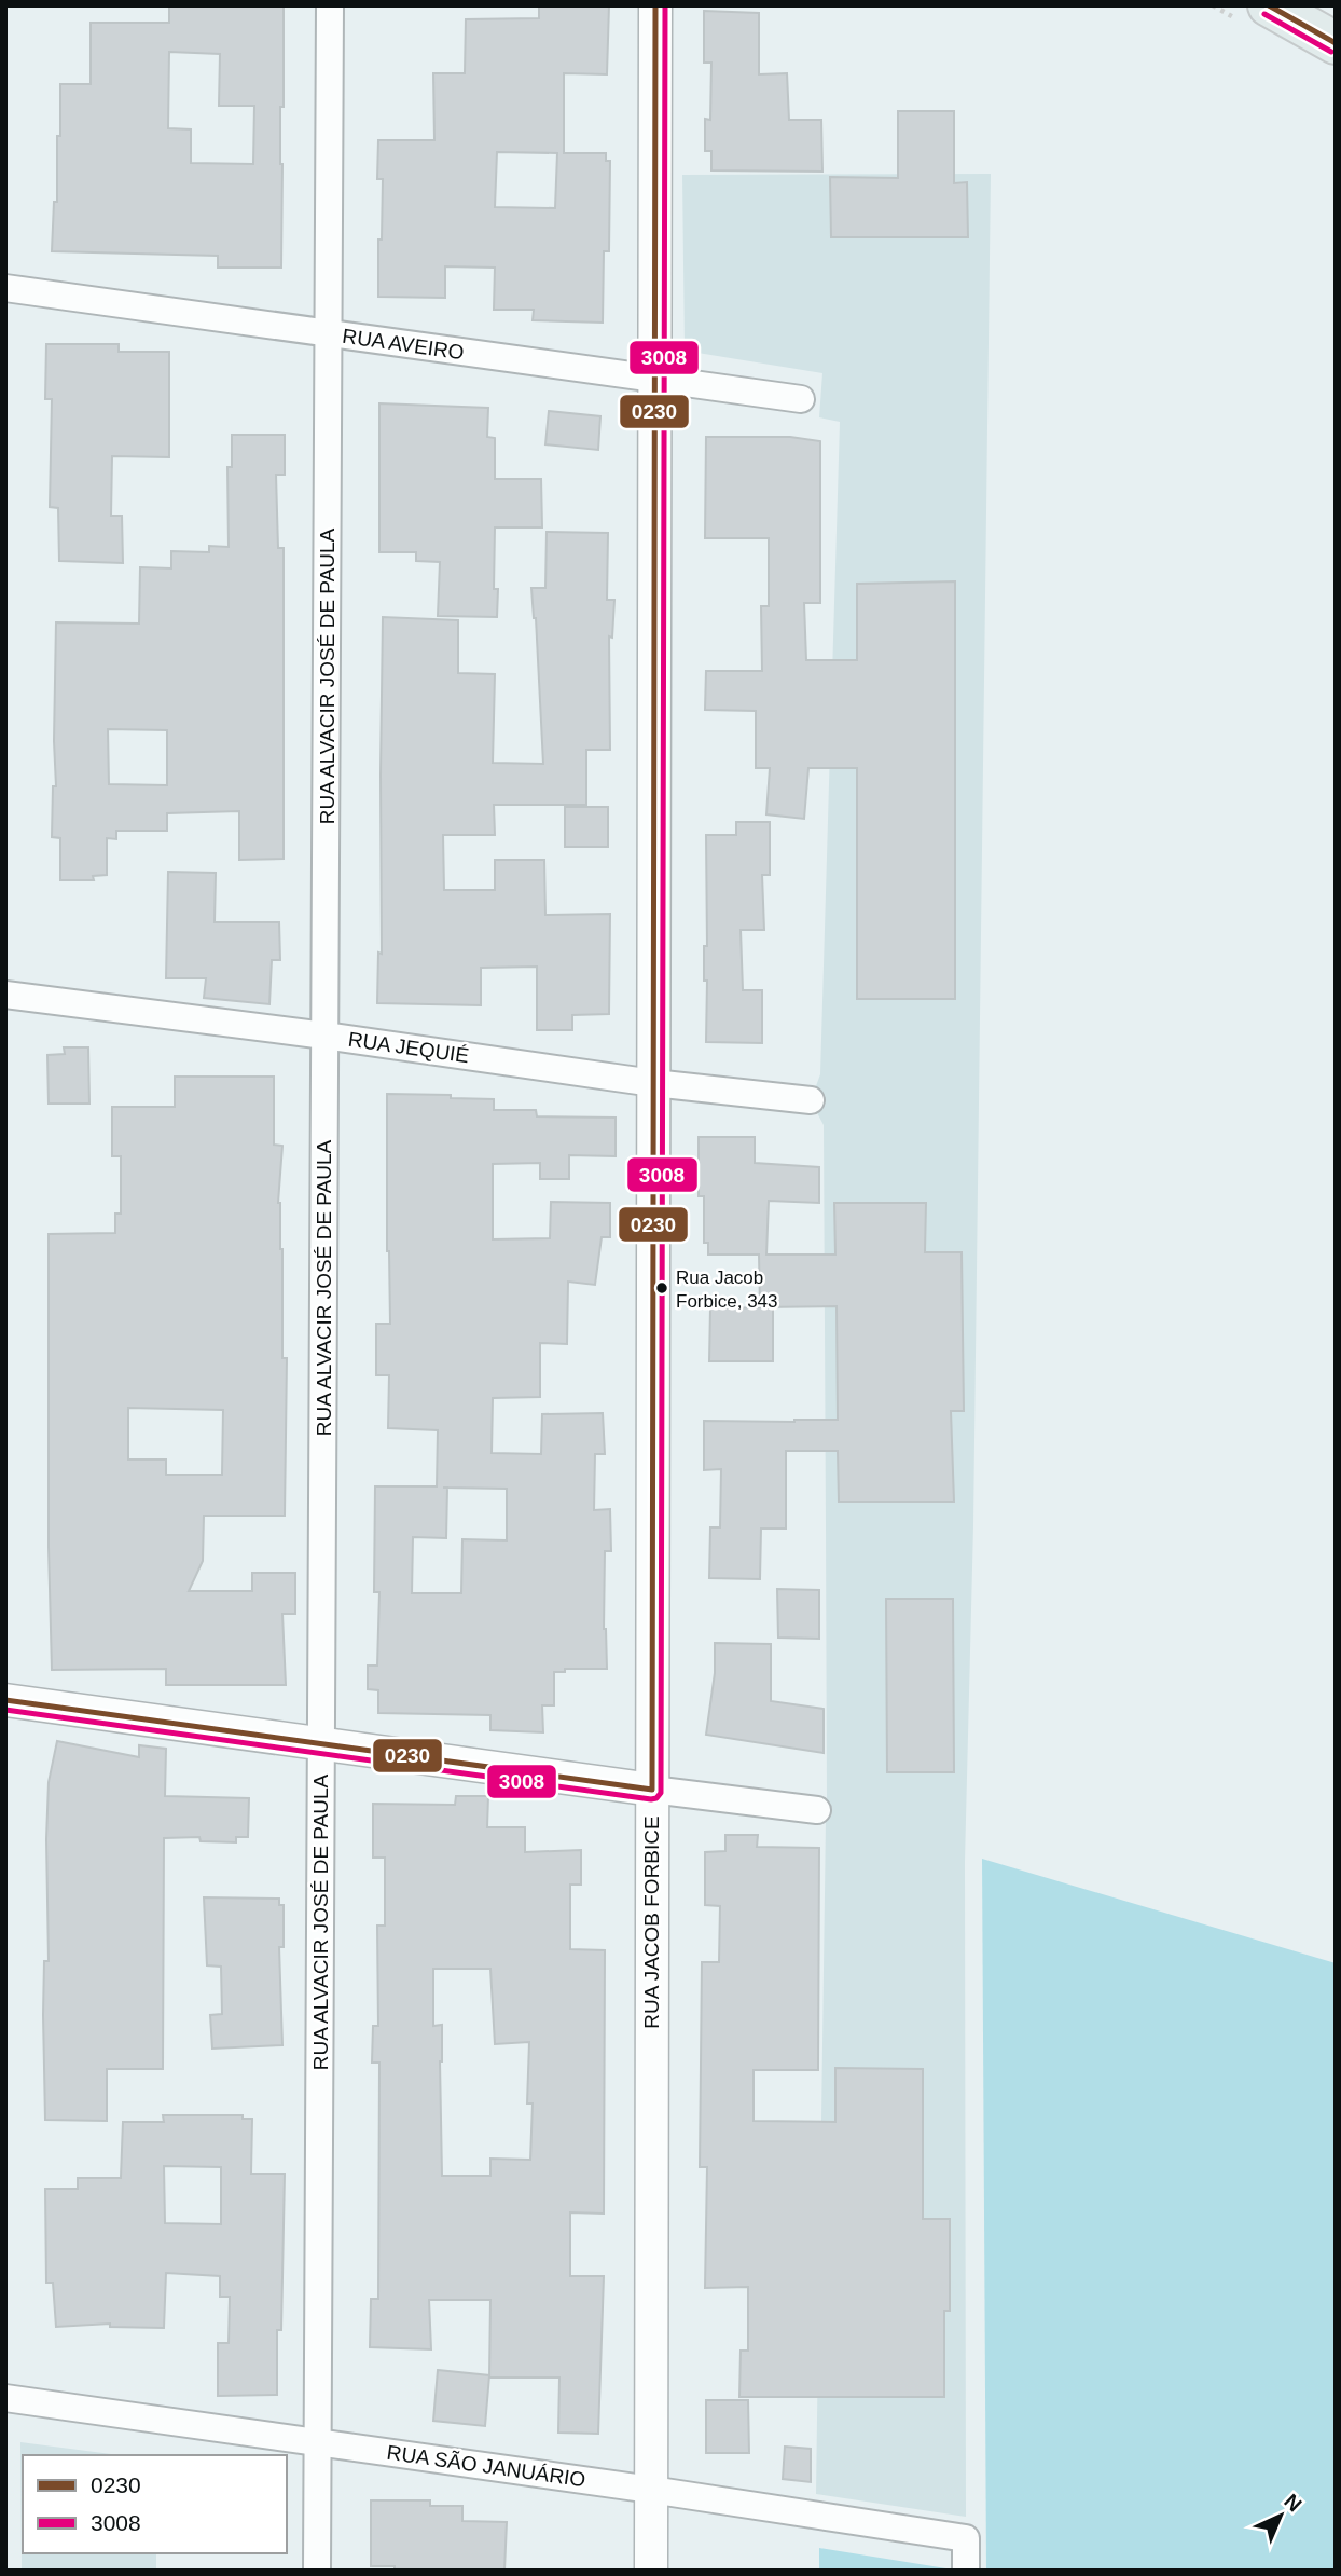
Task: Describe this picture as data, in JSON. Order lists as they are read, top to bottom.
{
  "streets": {
    "street": [
      "RUA AVEIRO",
      "RUA ALVACIR JOSÉ DE PAULA",
      "RUA JEQUIÉ",
      "RUA JACOB FORBICE",
      "RUA SÃO JANUÁRIO"
    ]
  },
  "crossings": [
    ["RUA AVEIRO", "RUA ALVACIR JOSÉ DE PAULA"],
    ["RUA AVEIRO", "RUA JACOB FORBICE"],
    ["RUA ALVACIR JOSÉ DE PAULA", "RUA JEQUIÉ"],
    ["RUA ALVACIR JOSÉ DE PAULA", "RUA SÃO JANUÁRIO"],
    ["RUA JEQUIÉ", "RUA JACOB FORBICE"],
    ["RUA JACOB FORBICE", "RUA SÃO JANUÁRIO"]
  ],
  "places": ["Rua Jacob Forbice, 343"],
  "lines": ["transit line 0230", "transit line 3008"],
  "legend": ["0230", "3008"],
  "north": "top right"
}
